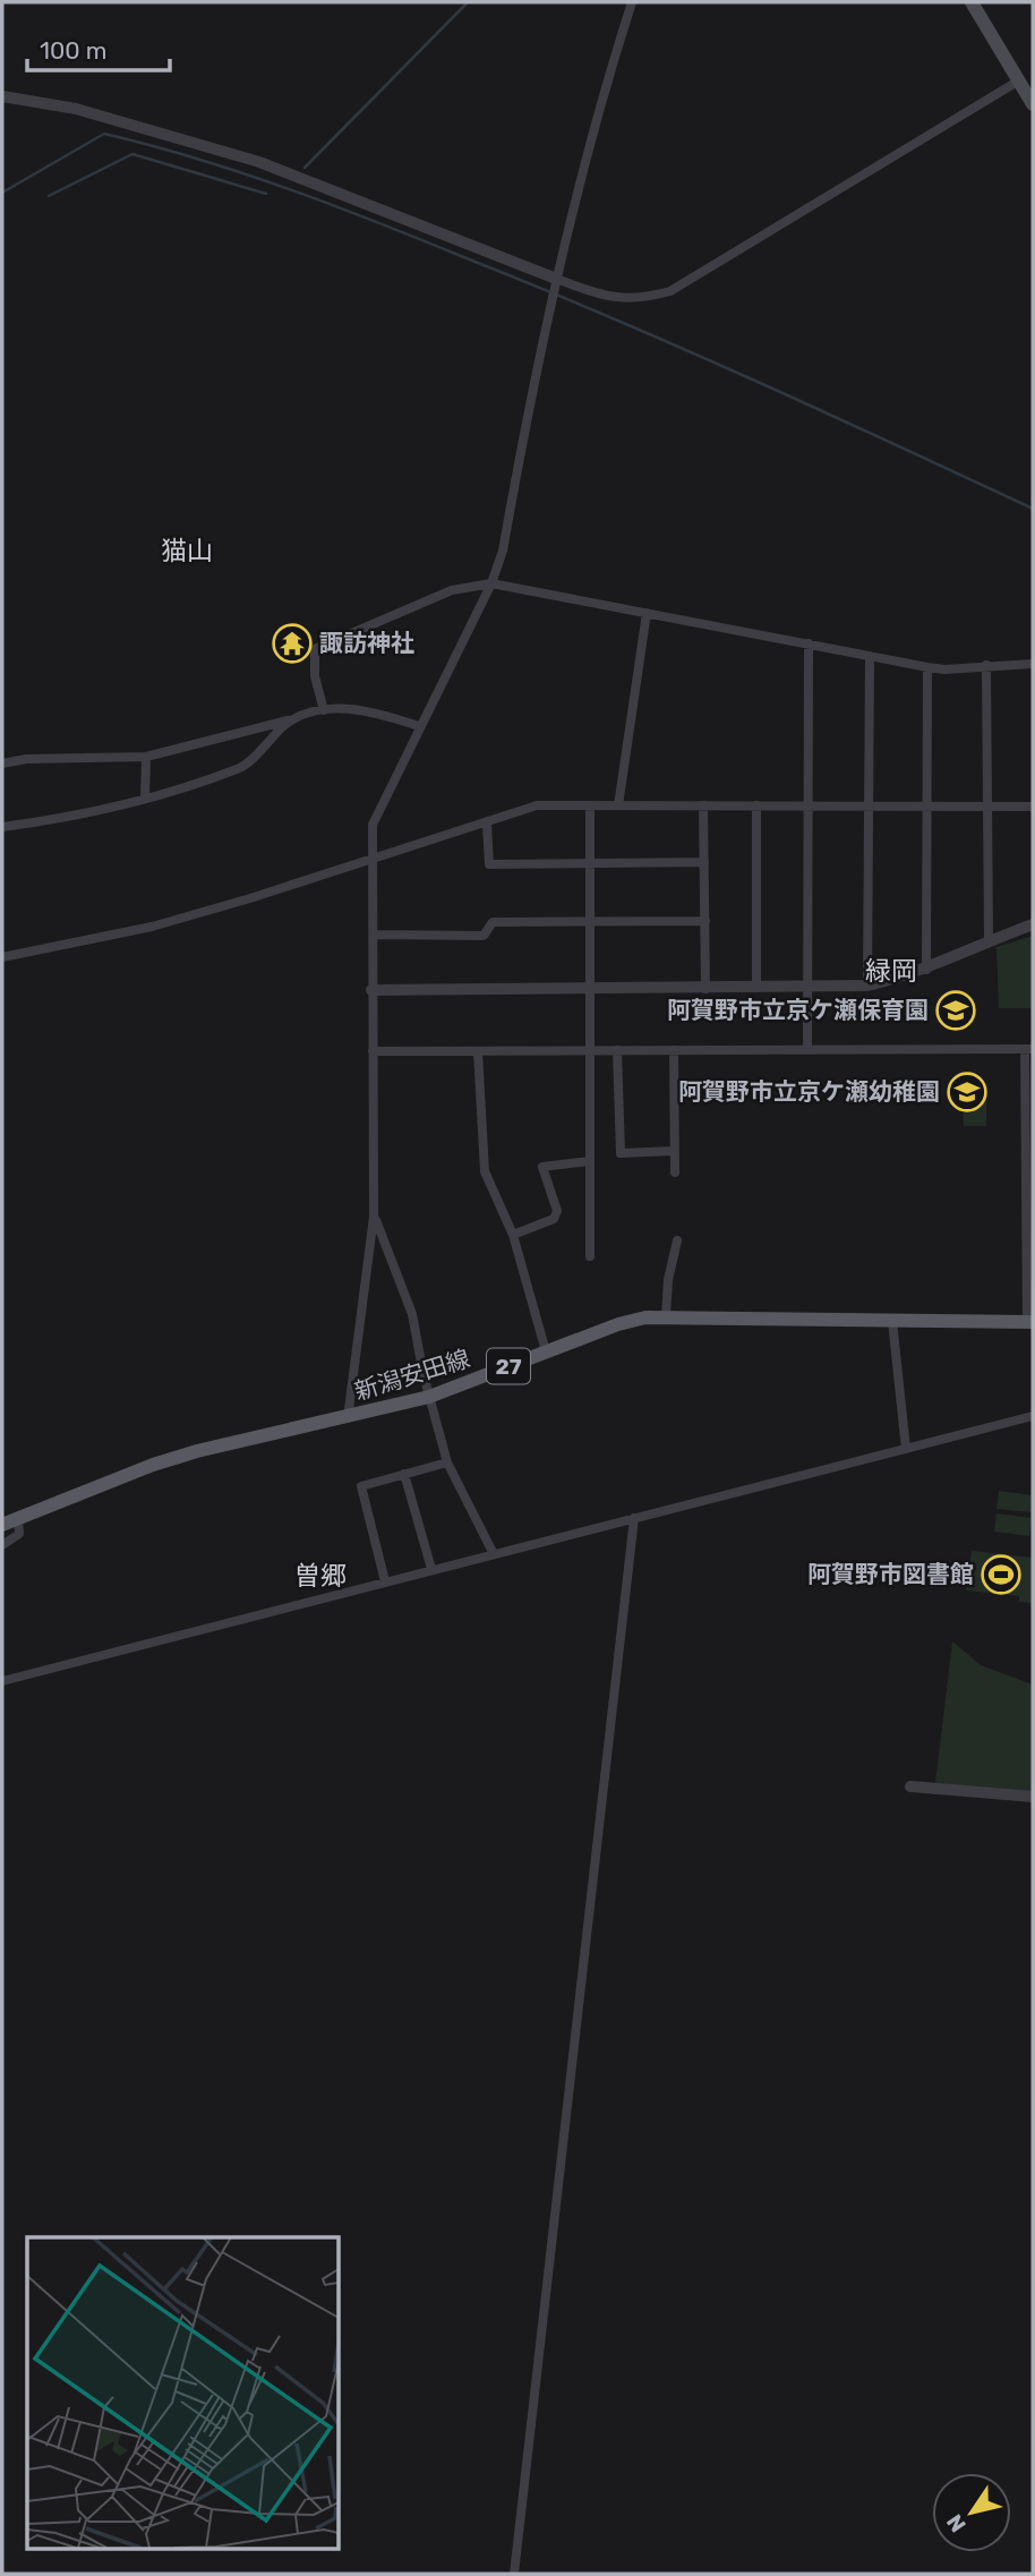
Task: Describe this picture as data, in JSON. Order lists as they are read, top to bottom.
{
  "streets": {
    "main road": ["27", "新潟安田線"]
  },
  "districts": ["猫山", "緑岡", "曽郷"],
  "places": {
    "temple": ["諏訪神社"],
    "school or university": ["阿賀野市立京ケ瀬保育園", "阿賀野市立京ケ瀬幼稚園"],
    "sports": ["阿賀野市図書館"]
  },
  "scale_bar": "100 m",
  "north": "bottom left"
}
